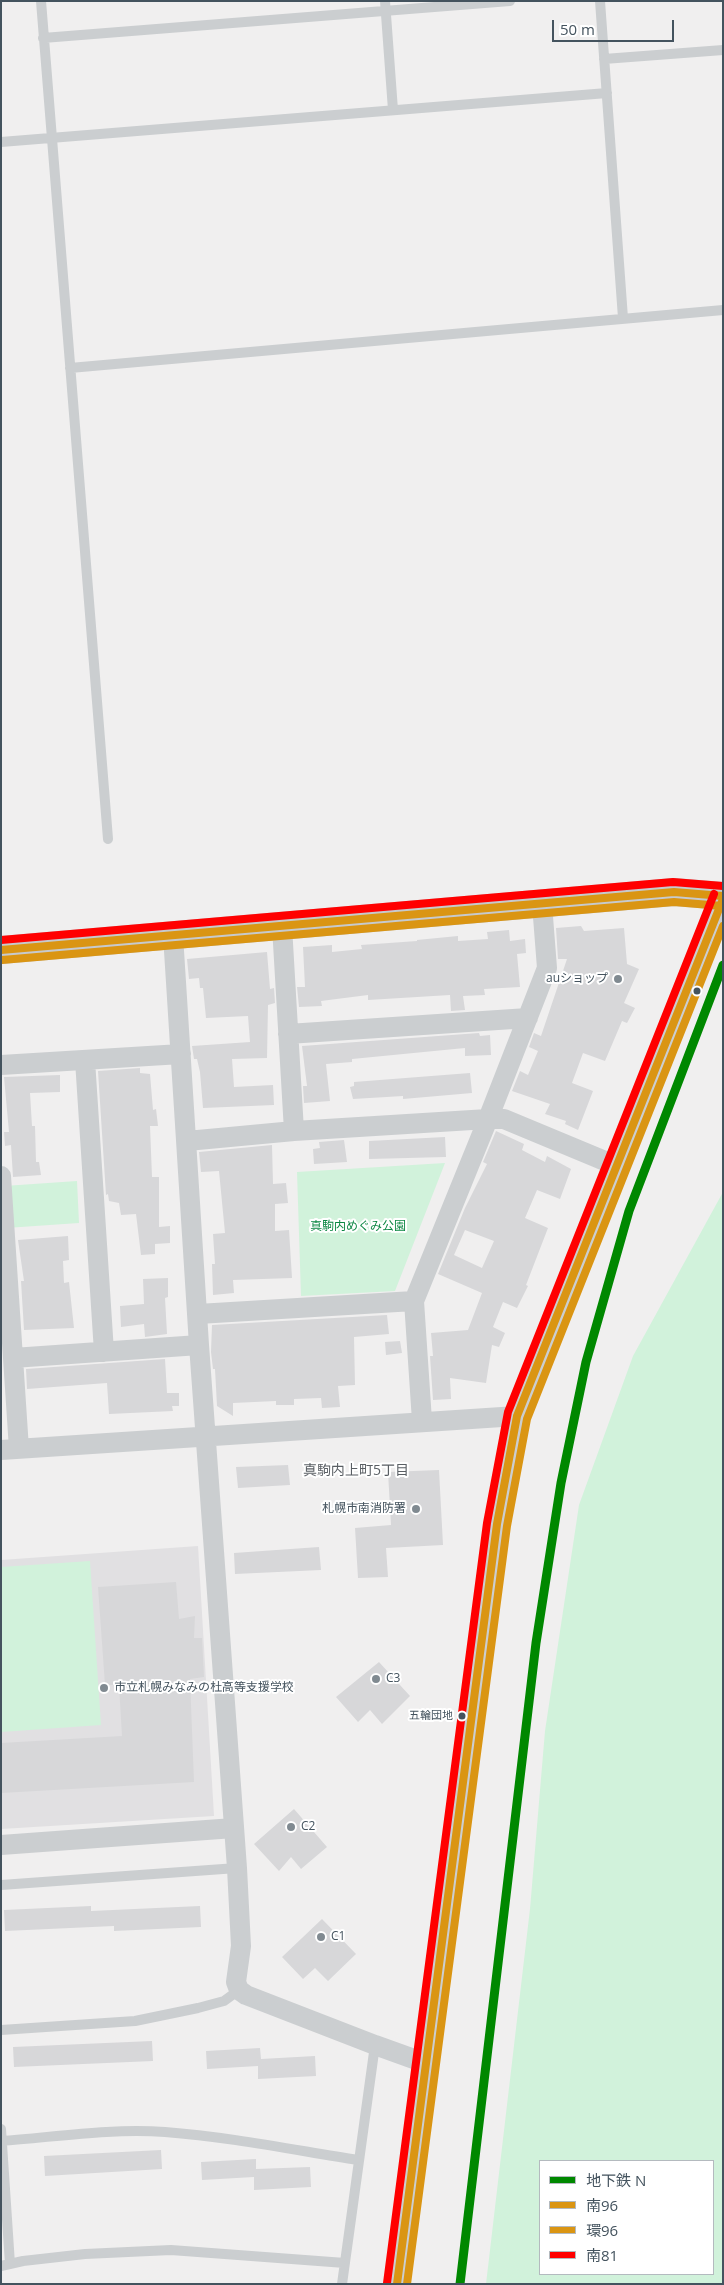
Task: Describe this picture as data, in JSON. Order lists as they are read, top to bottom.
{
  "districts": ["真駒内上町5丁目"],
  "parks": ["真駒内めぐみ公園"],
  "places": [
    "auショップ",
    "札幌市南消防署",
    "C3",
    "市立札幌みなみの杜高等支援学校",
    "五輪団地",
    "C2",
    "C1"
  ],
  "lines": [
    "transit line 南81",
    "transit line 南96",
    "transit line 環96",
    "metro line N"
  ],
  "legend": [
    "地下鉄 N",
    "南96",
    "環96",
    "南81"
  ],
  "scale_bar": "50 m"
}
